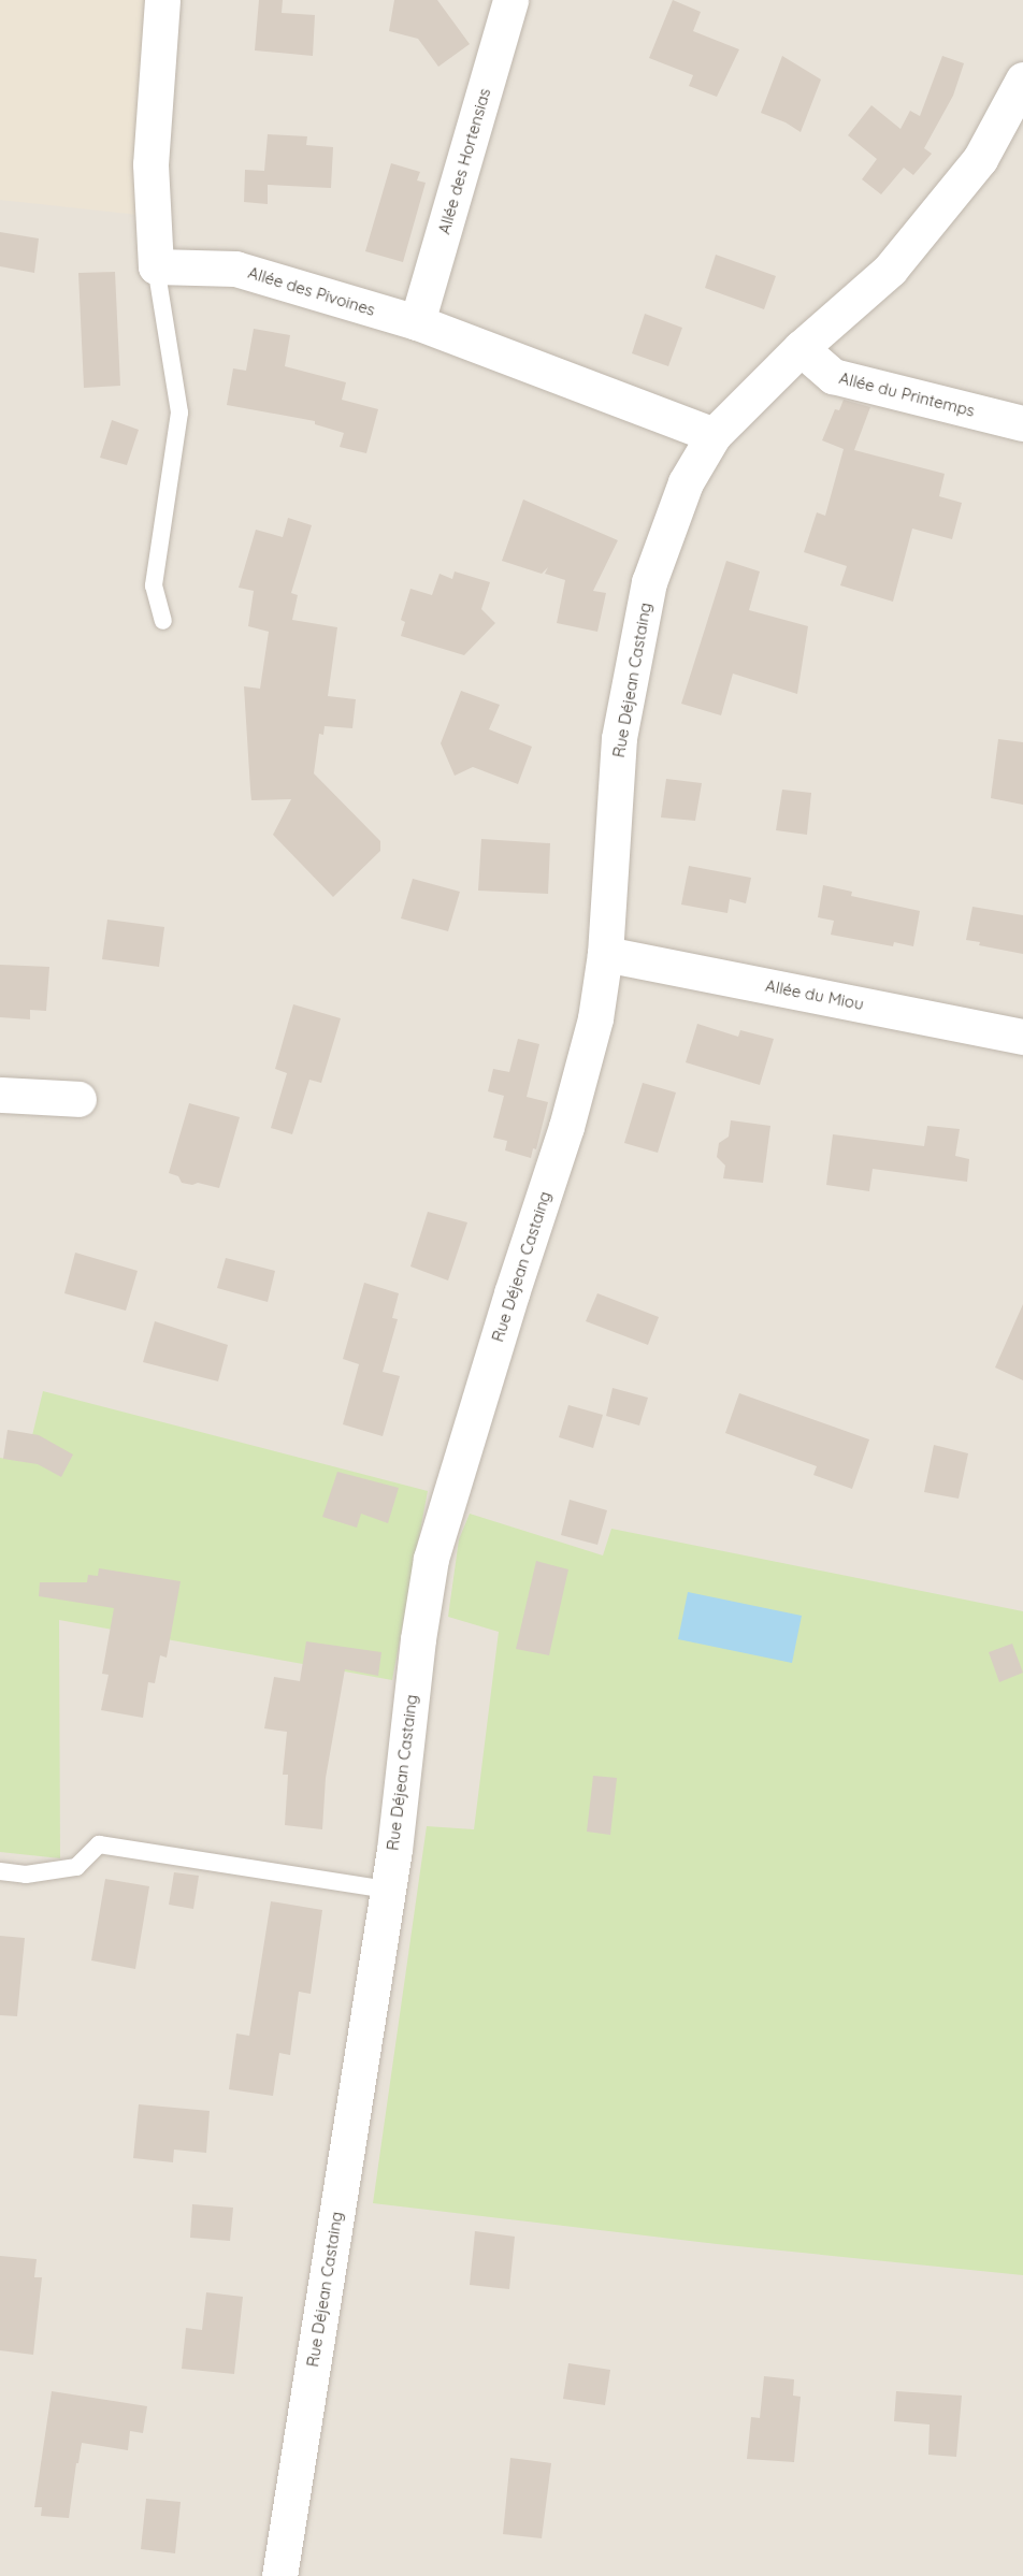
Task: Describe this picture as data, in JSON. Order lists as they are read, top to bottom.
{
  "streets": {
    "street": [
      "Allée des Hortensias",
      "Allée des Pivoines",
      "Allée du Printemps",
      "Rue Déjean Castaing",
      "Allée du Miou"
    ]
  },
  "crossings": [
    ["Allée des Hortensias", "Allée des Pivoines"],
    ["Allée des Pivoines", "Rue Déjean Castaing"],
    ["Allée du Printemps", "Rue Déjean Castaing"],
    ["Rue Déjean Castaing", "Allée du Miou"]
  ]
}
